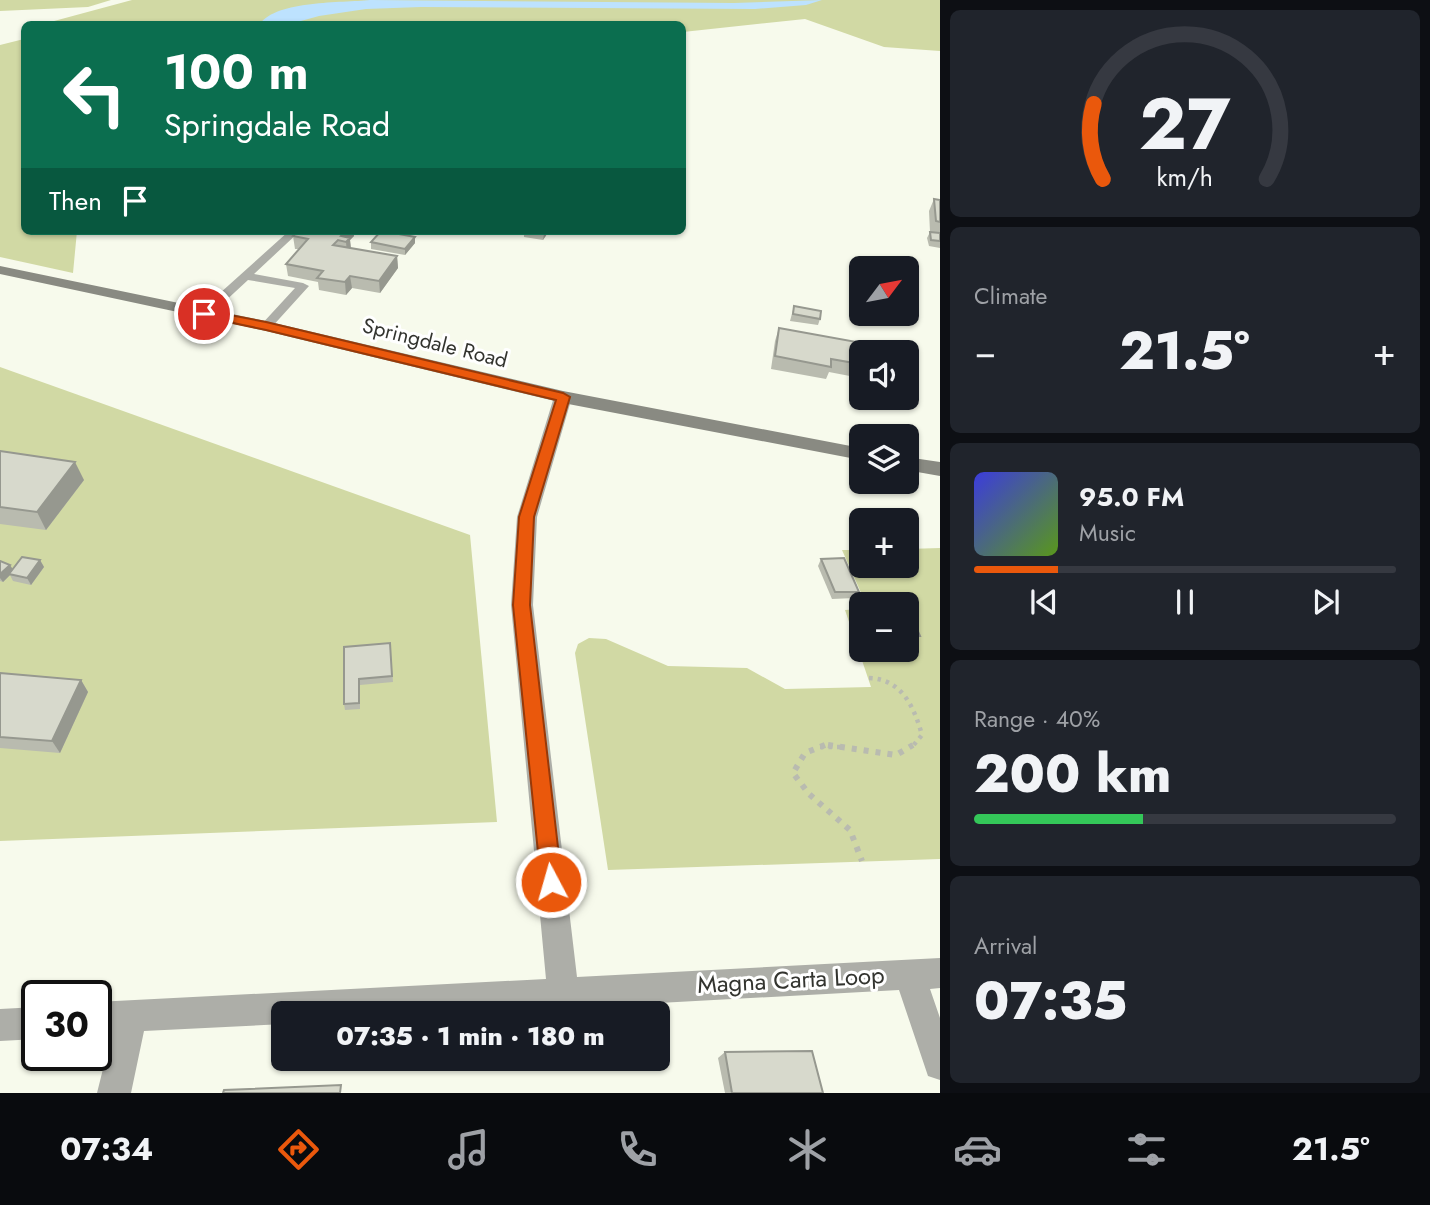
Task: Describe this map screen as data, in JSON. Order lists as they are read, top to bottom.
{
  "streets": {
    "street": ["Springdale Road", "Magna Carta Loop"]
  },
  "north": "top right",
  "page": {
    "turn": ["100 m", "Springdale Road"],
    "then": "Then",
    "tile": [
      "Climate",
      ["Range · 40%", "200 km"],
      ["Arrival", "07:35"]
    ],
    "map_buttons": ["+", "−"],
    "heat": ["−", "21.5°", "+"],
    "song": ["95.0 FM", "Music"],
    "limit": "30",
    "trip": "07:35 · 1 min · 180 m",
    "tabs": ["07:34", "21.5°"],
    "gauge": ["27", "km/h"]
  }
}
